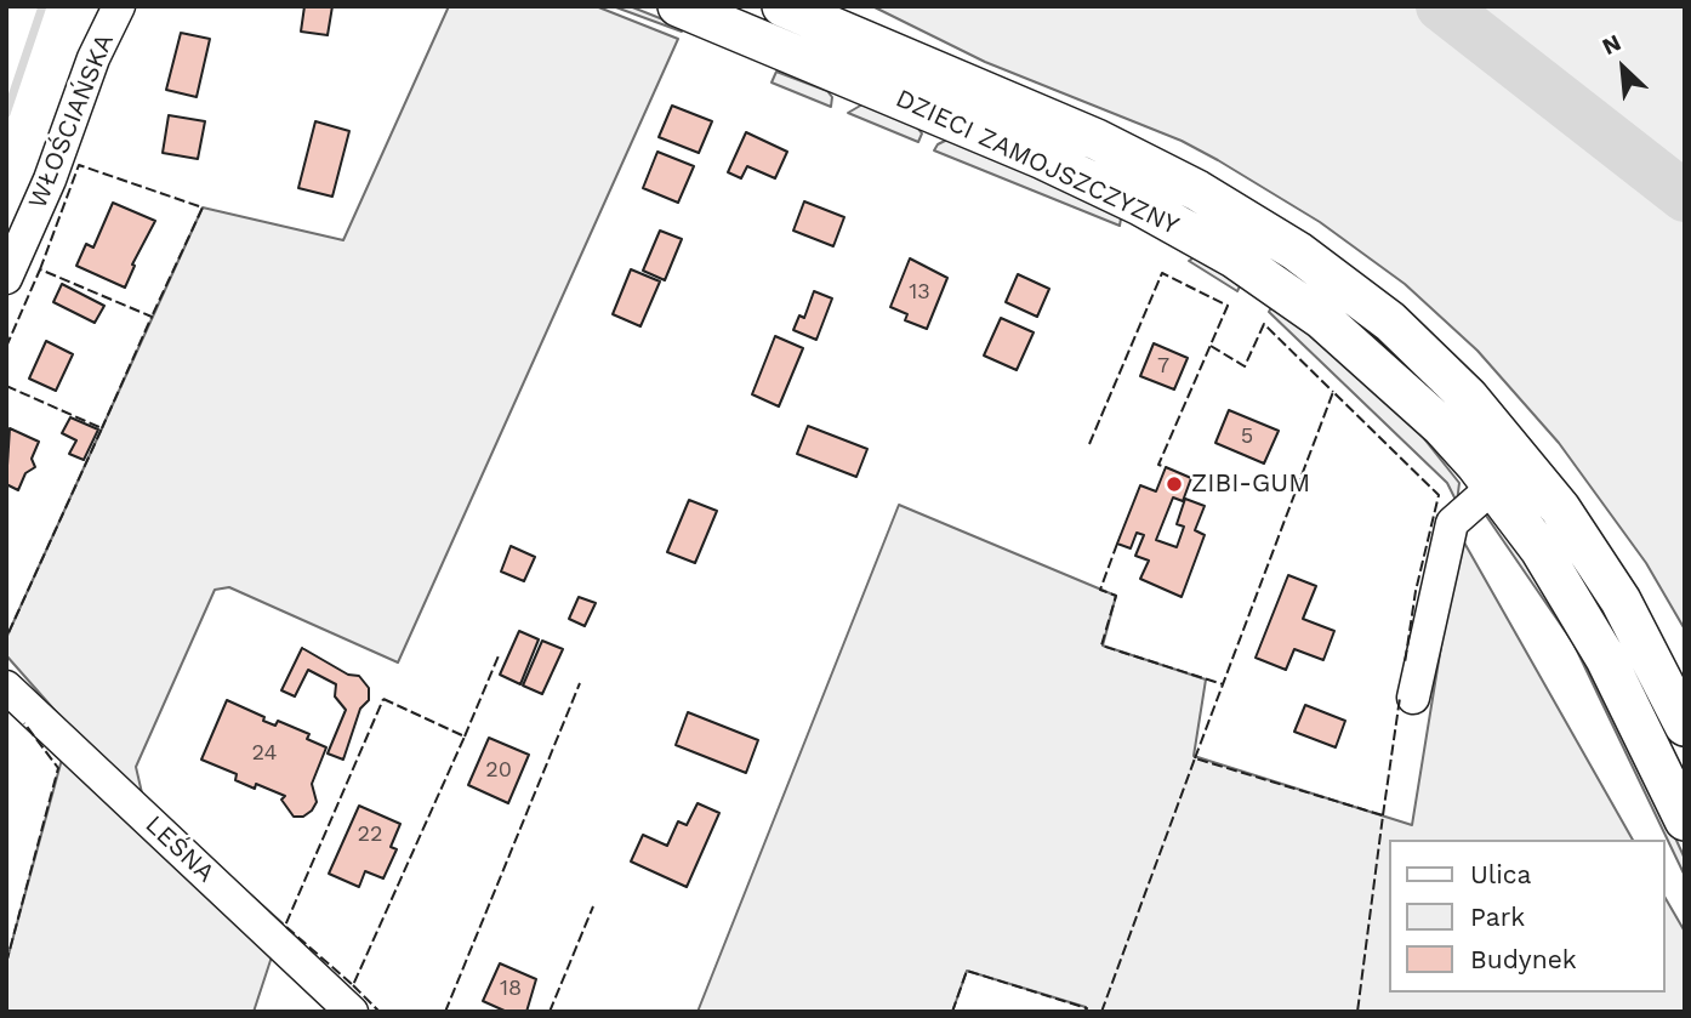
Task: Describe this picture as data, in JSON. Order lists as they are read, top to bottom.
{
  "streets": {
    "main road": ["DZIECI ZAMOJSZCZYZNY"],
    "street": ["WŁOŚCIAŃSKA", "LEŚNA"]
  },
  "places": ["ZIBI-GUM"],
  "house_numbers": [
    "13",
    "7",
    "5",
    "24",
    "20",
    "22",
    "18"
  ],
  "legend": ["Ulica", "Park", "Budynek"],
  "north": "top left"
}
